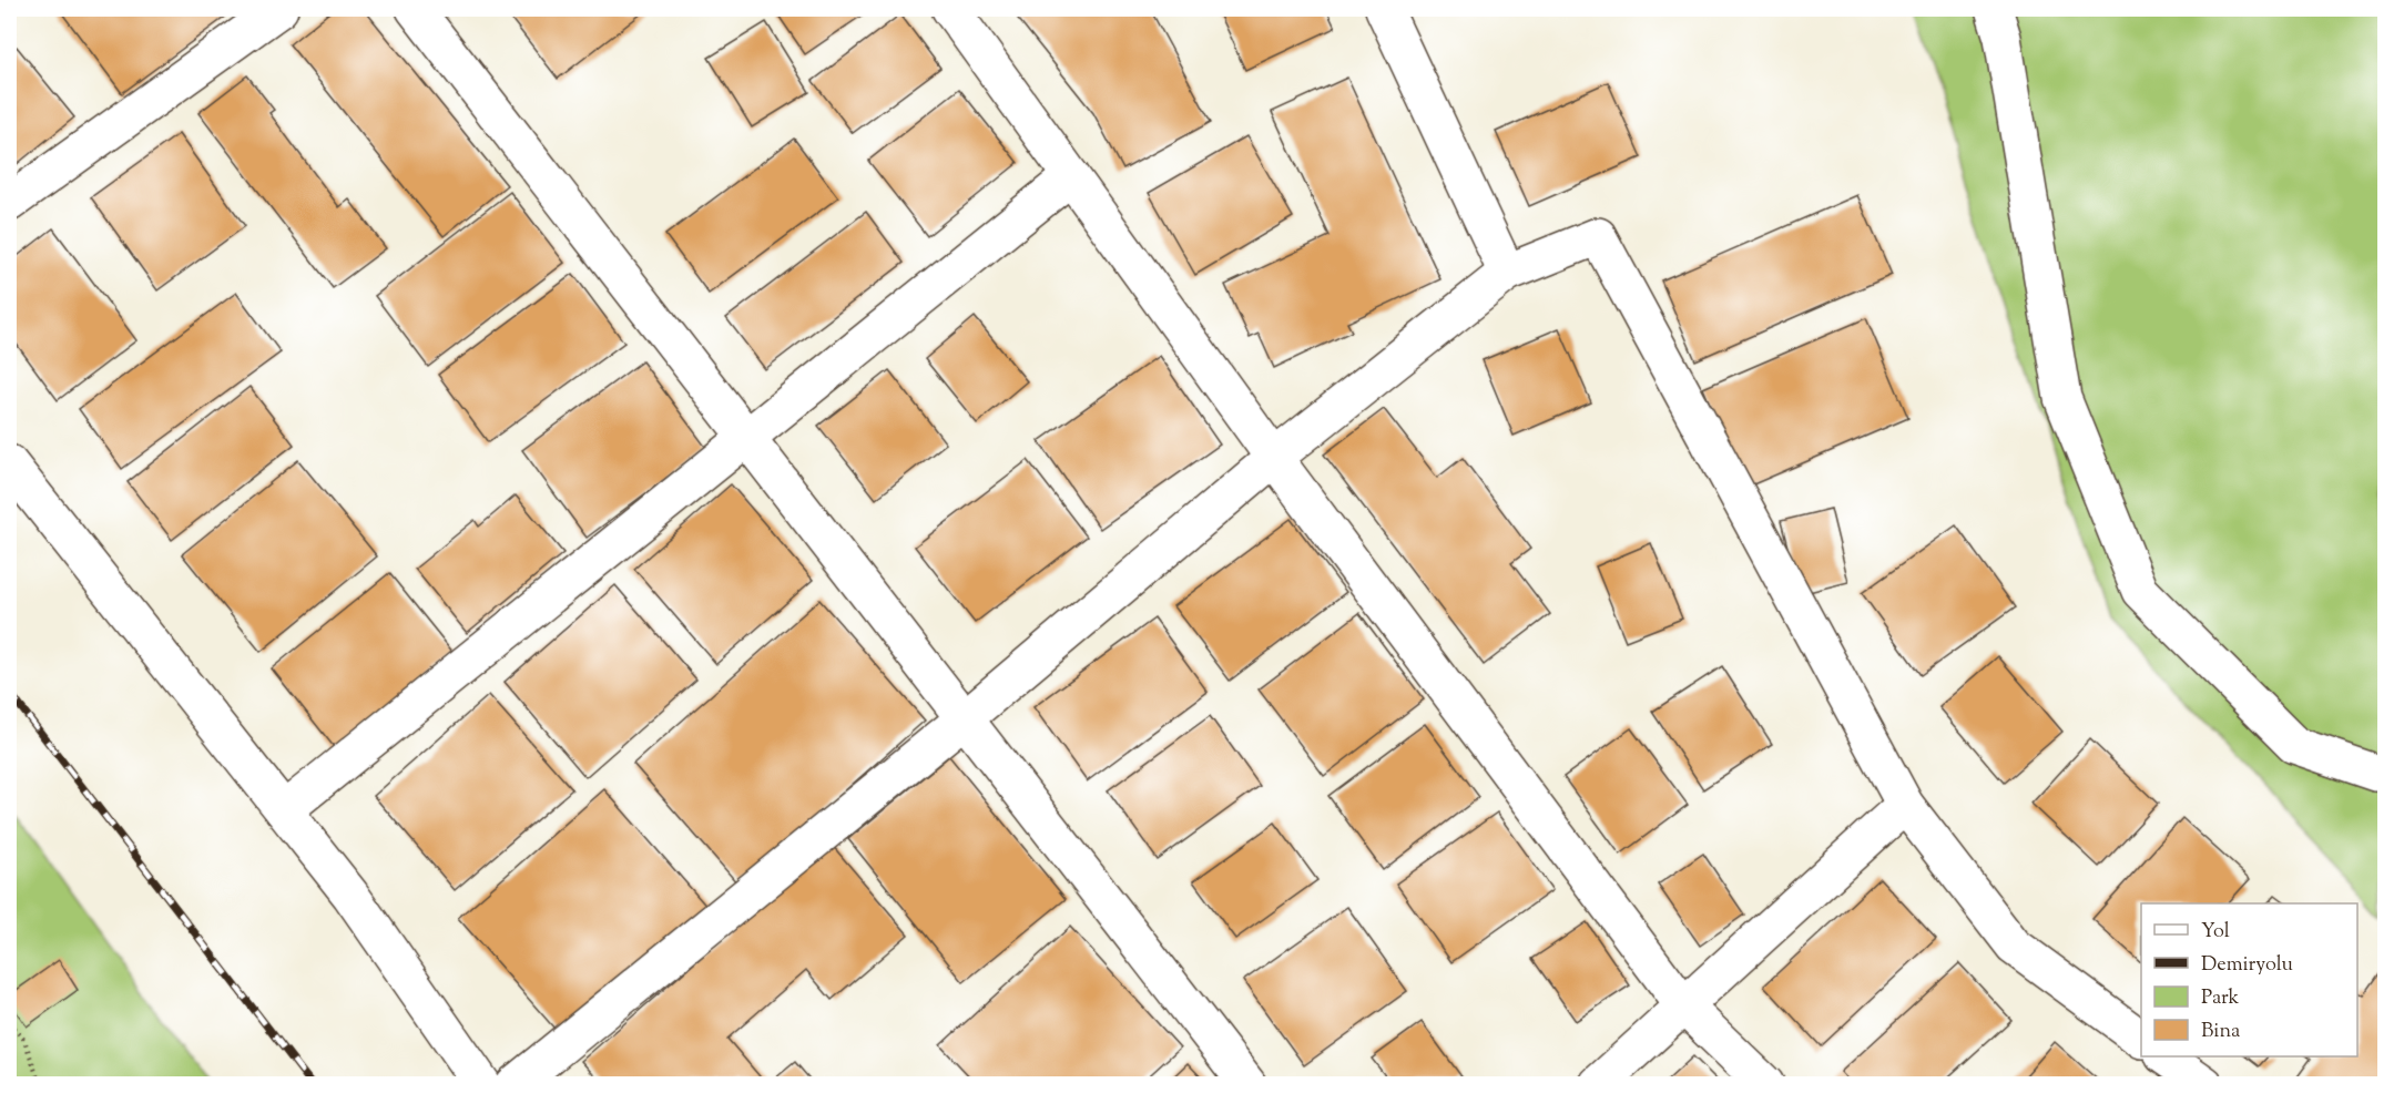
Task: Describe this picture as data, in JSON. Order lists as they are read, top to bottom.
{
  "legend": [
    "Yol",
    "Demiryolu",
    "Park",
    "Bina"
  ]
}
